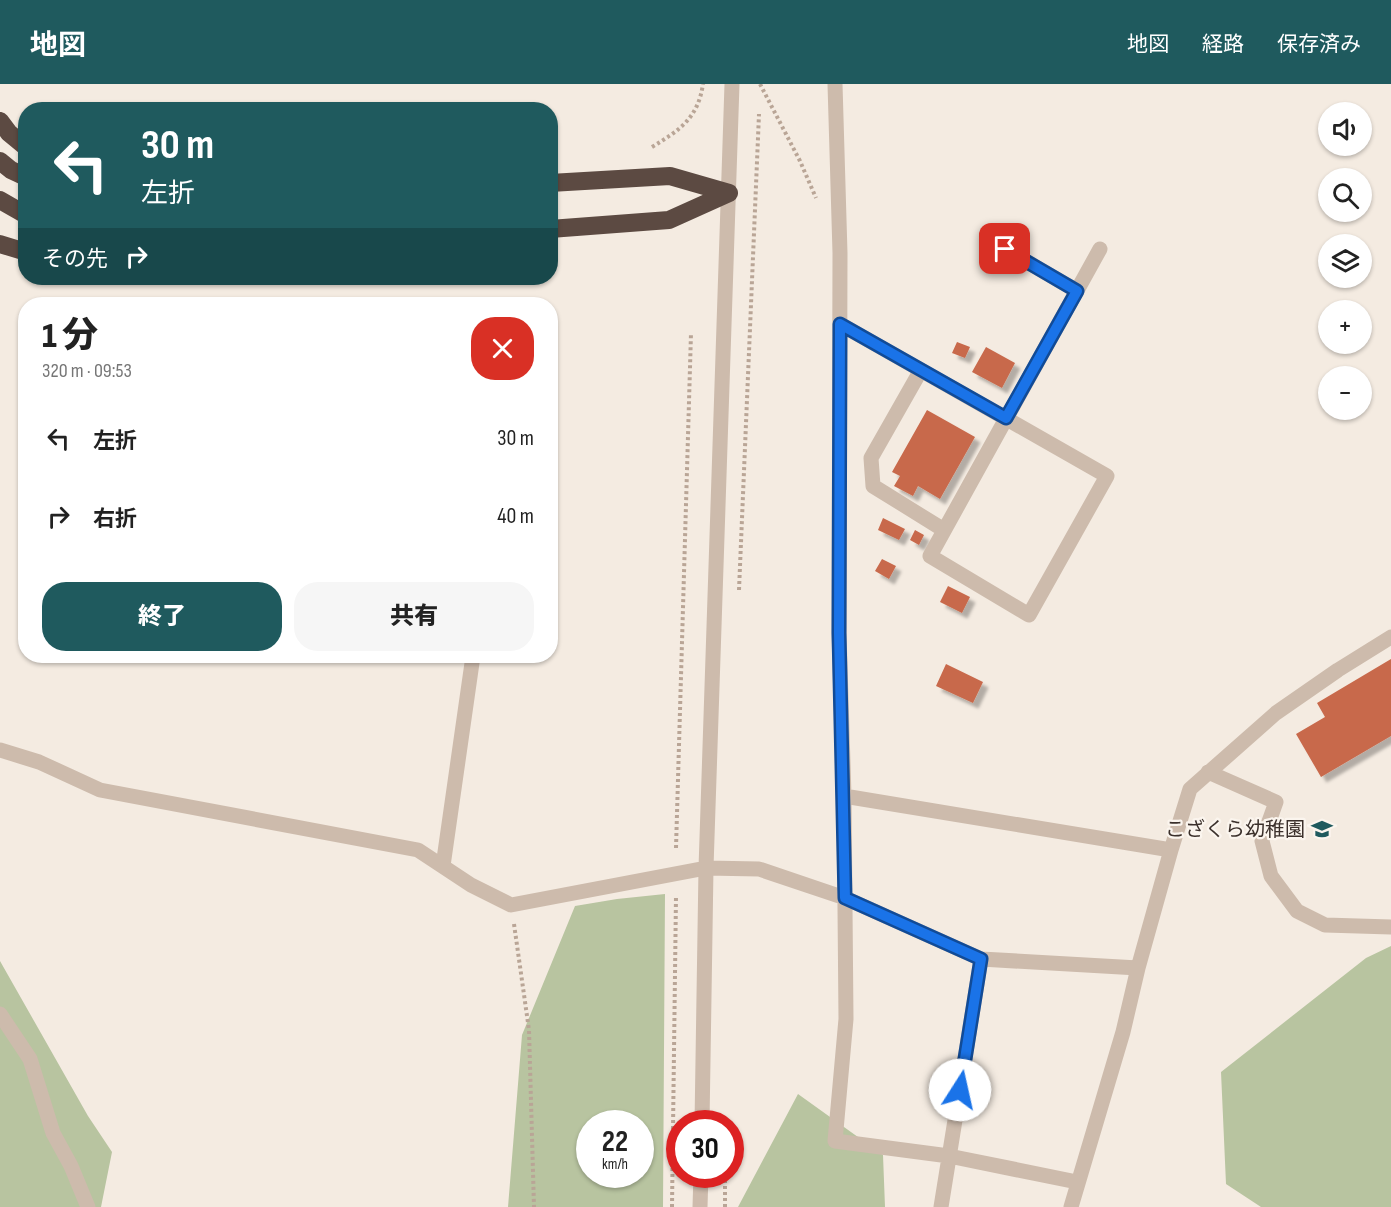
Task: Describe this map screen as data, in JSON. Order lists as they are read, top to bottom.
{
  "places": {
    "school or university": ["こざくら幼稚園"]
  },
  "page": {
    "header": "地図",
    "nav": ["地図", "経路", "保存済み"],
    "map_buttons": ["+", "−"],
    "turn": ["30 m", "左折"],
    "then": "その先",
    "heading": ["1 分", "320 m · 09:53"],
    "list": [
      {
        "name": "左折",
        "value": "30 m"
      },
      {
        "name": "右折",
        "value": "40 m"
      }
    ],
    "buttons": ["終了", "共有"],
    "speed": "22 km/h",
    "limit": "30"
  }
}
